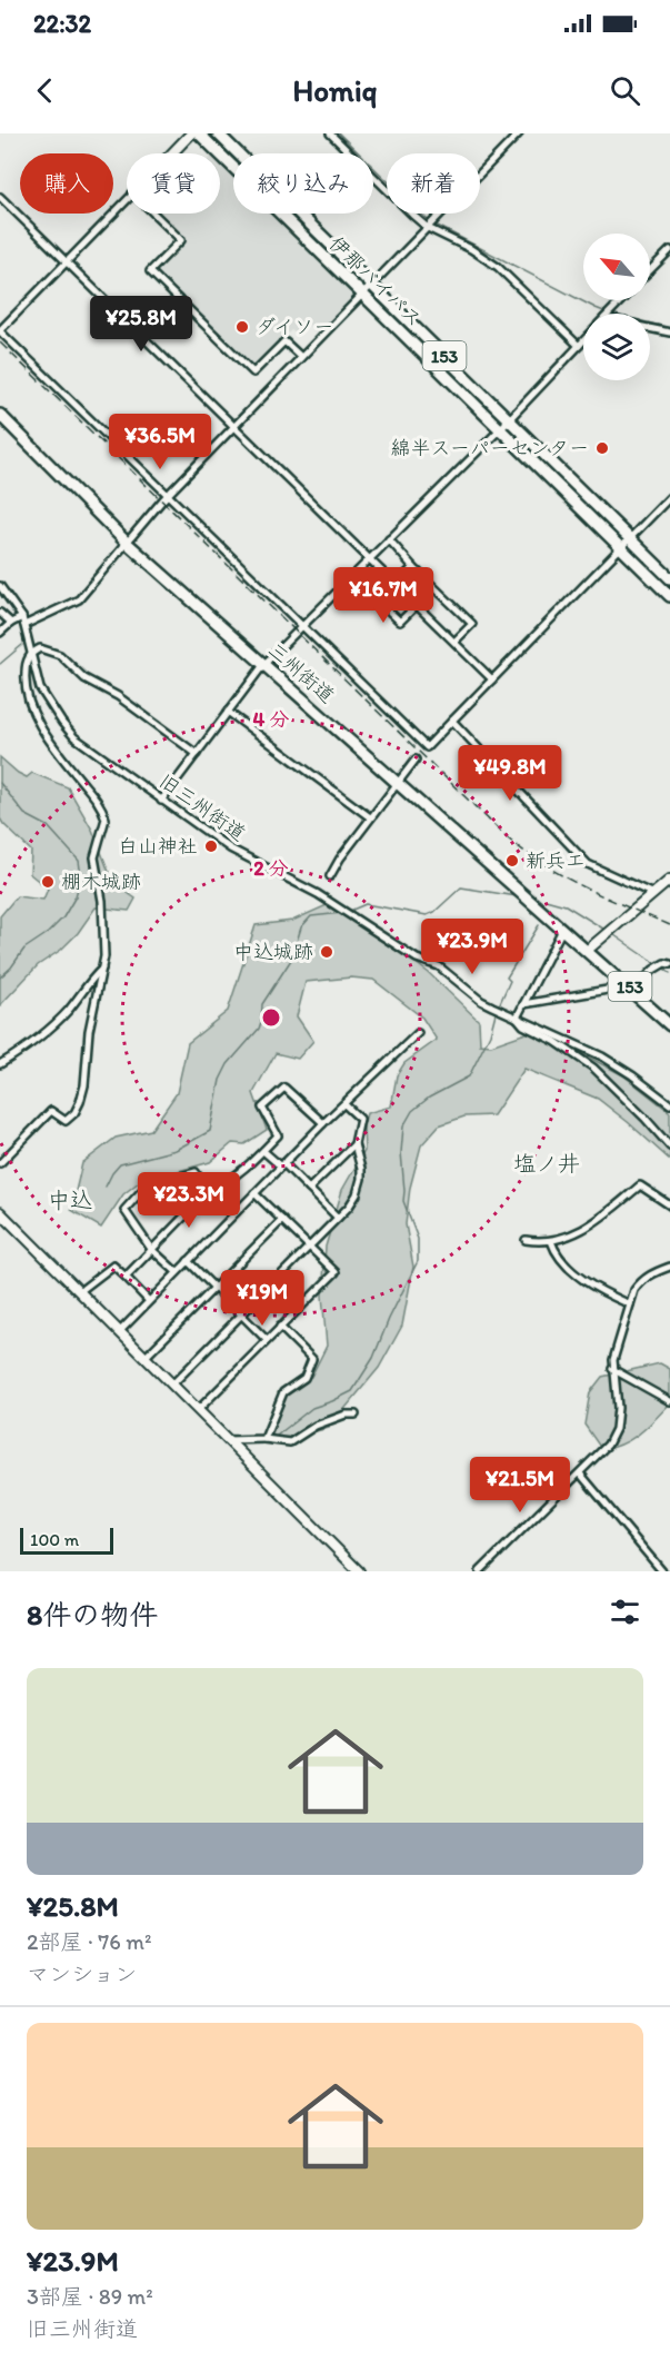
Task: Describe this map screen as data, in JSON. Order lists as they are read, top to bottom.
{
  "streets": {
    "highway": ["伊那バイパス", "153", "三州街道"],
    "street": ["旧三州街道"]
  },
  "crossings": [
    ["153", "三州街道"]
  ],
  "districts": ["塩ノ井", "中込"],
  "places": [
    "ダイソー",
    "綿半スーパーセンター",
    "白山神社",
    "新兵エ",
    "棚木城跡",
    "中込城跡"
  ],
  "scale_bar": "100 m",
  "north": "top left",
  "page": {
    "status": "22:32",
    "header": "Homiq",
    "chip": [
      "購入",
      "賃貸",
      "絞り込み",
      "新着"
    ],
    "price": [
      "¥25.8M",
      "¥36.5M",
      "¥16.7M",
      "¥49.8M",
      "¥23.9M",
      "¥23.3M",
      "¥19M",
      "¥21.5M"
    ],
    "scale": "100 m",
    "heading": "8件の物件",
    "list": [
      {
        "name": "¥25.8M",
        "note": "2部屋 · 76 m² · マンション"
      },
      {
        "name": "¥23.9M",
        "note": "3部屋 · 89 m² · 旧三州街道"
      }
    ]
  },
  "rings": ["4 分", "2 分"]
}
